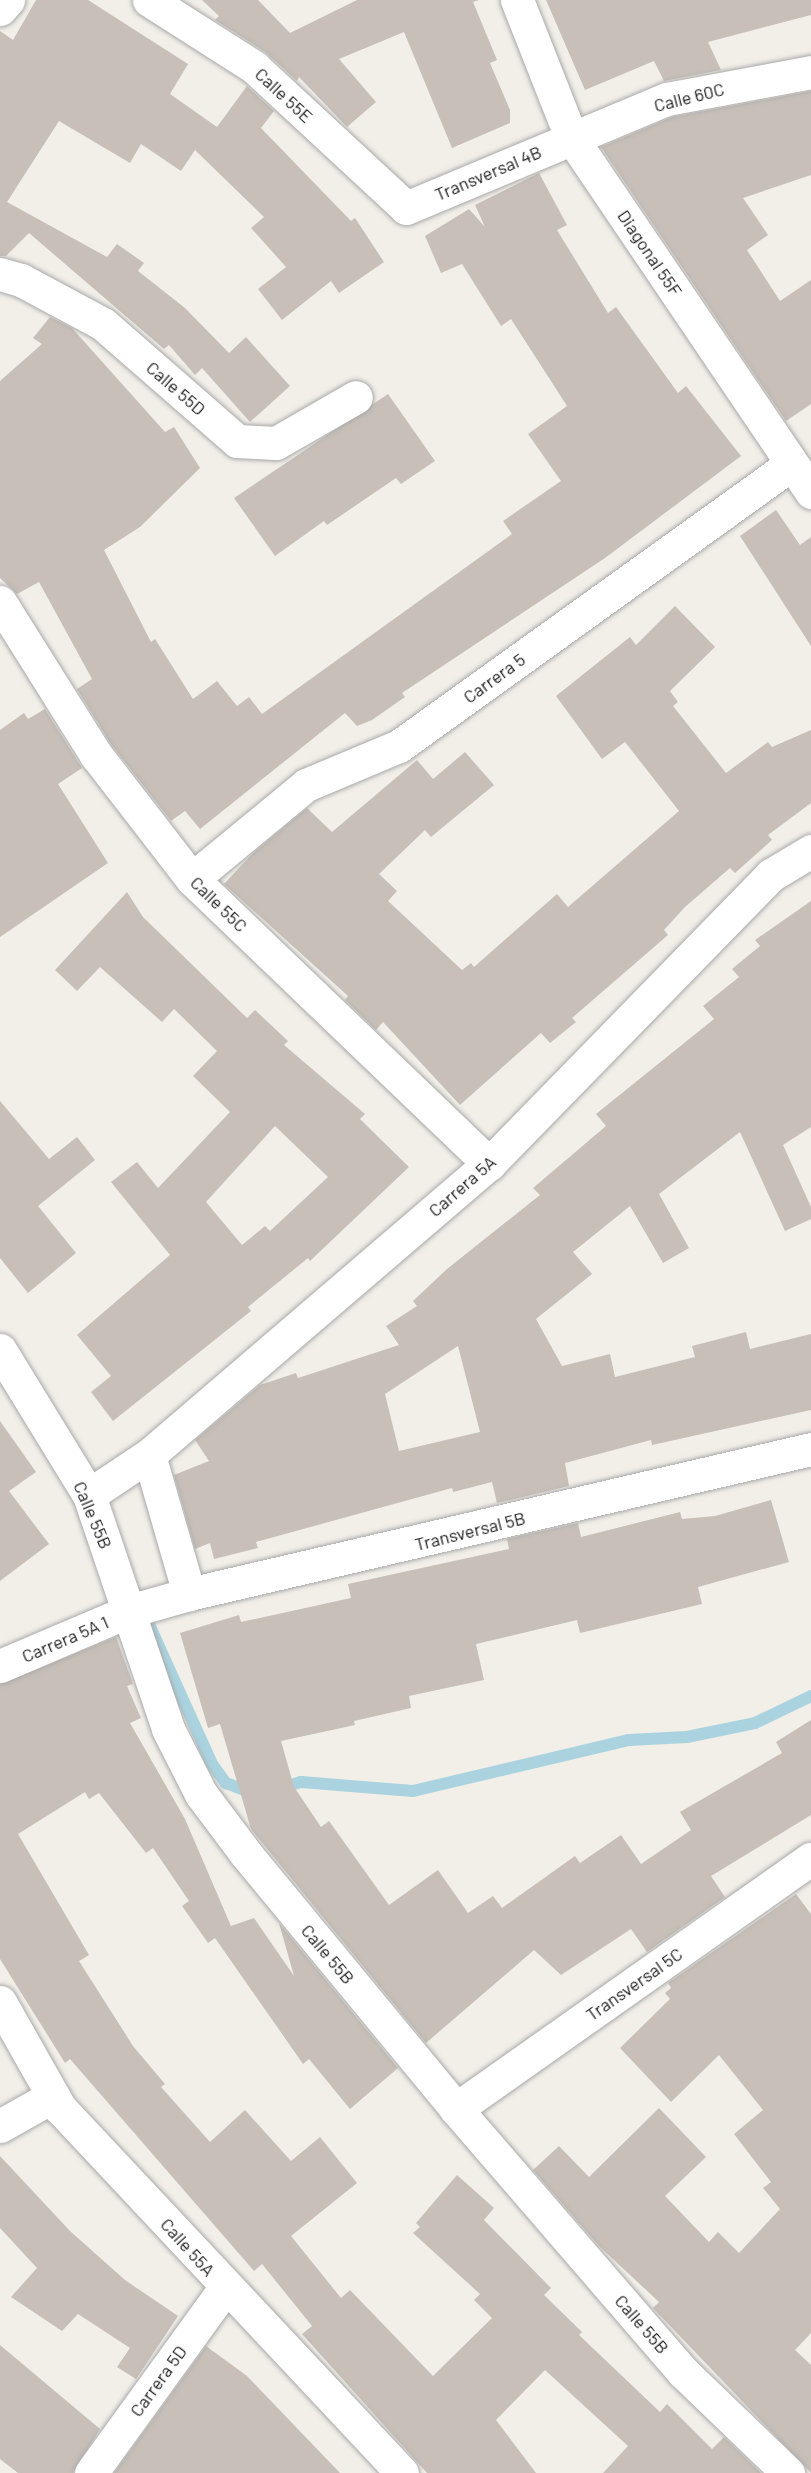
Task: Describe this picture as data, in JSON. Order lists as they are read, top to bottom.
{
  "streets": {
    "street": [
      "Calle 55E",
      "Calle 60C",
      "Transversal 4B",
      "Diagonal 55F",
      "Calle 55D",
      "Carrera 5",
      "Calle 55C",
      "Carrera 5A",
      "Calle 55B",
      "Transversal 5B",
      "Carrera 5A 1",
      "Transversal 5C",
      "Calle 55A",
      "Carrera 5D"
    ]
  },
  "crossings": [
    ["Calle 55E", "Transversal 4B"],
    ["Calle 60C", "Transversal 4B"],
    ["Calle 60C", "Diagonal 55F"],
    ["Transversal 4B", "Diagonal 55F"],
    ["Diagonal 55F", "Carrera 5"],
    ["Carrera 5", "Calle 55C"],
    ["Calle 55C", "Carrera 5A"],
    ["Carrera 5A", "Calle 55B"],
    ["Calle 55B", "Transversal 5B"],
    ["Calle 55B", "Carrera 5A 1"],
    ["Calle 55B", "Transversal 5C"],
    ["Transversal 5B", "Carrera 5A 1"],
    ["Calle 55A", "Carrera 5D"]
  ]
}
